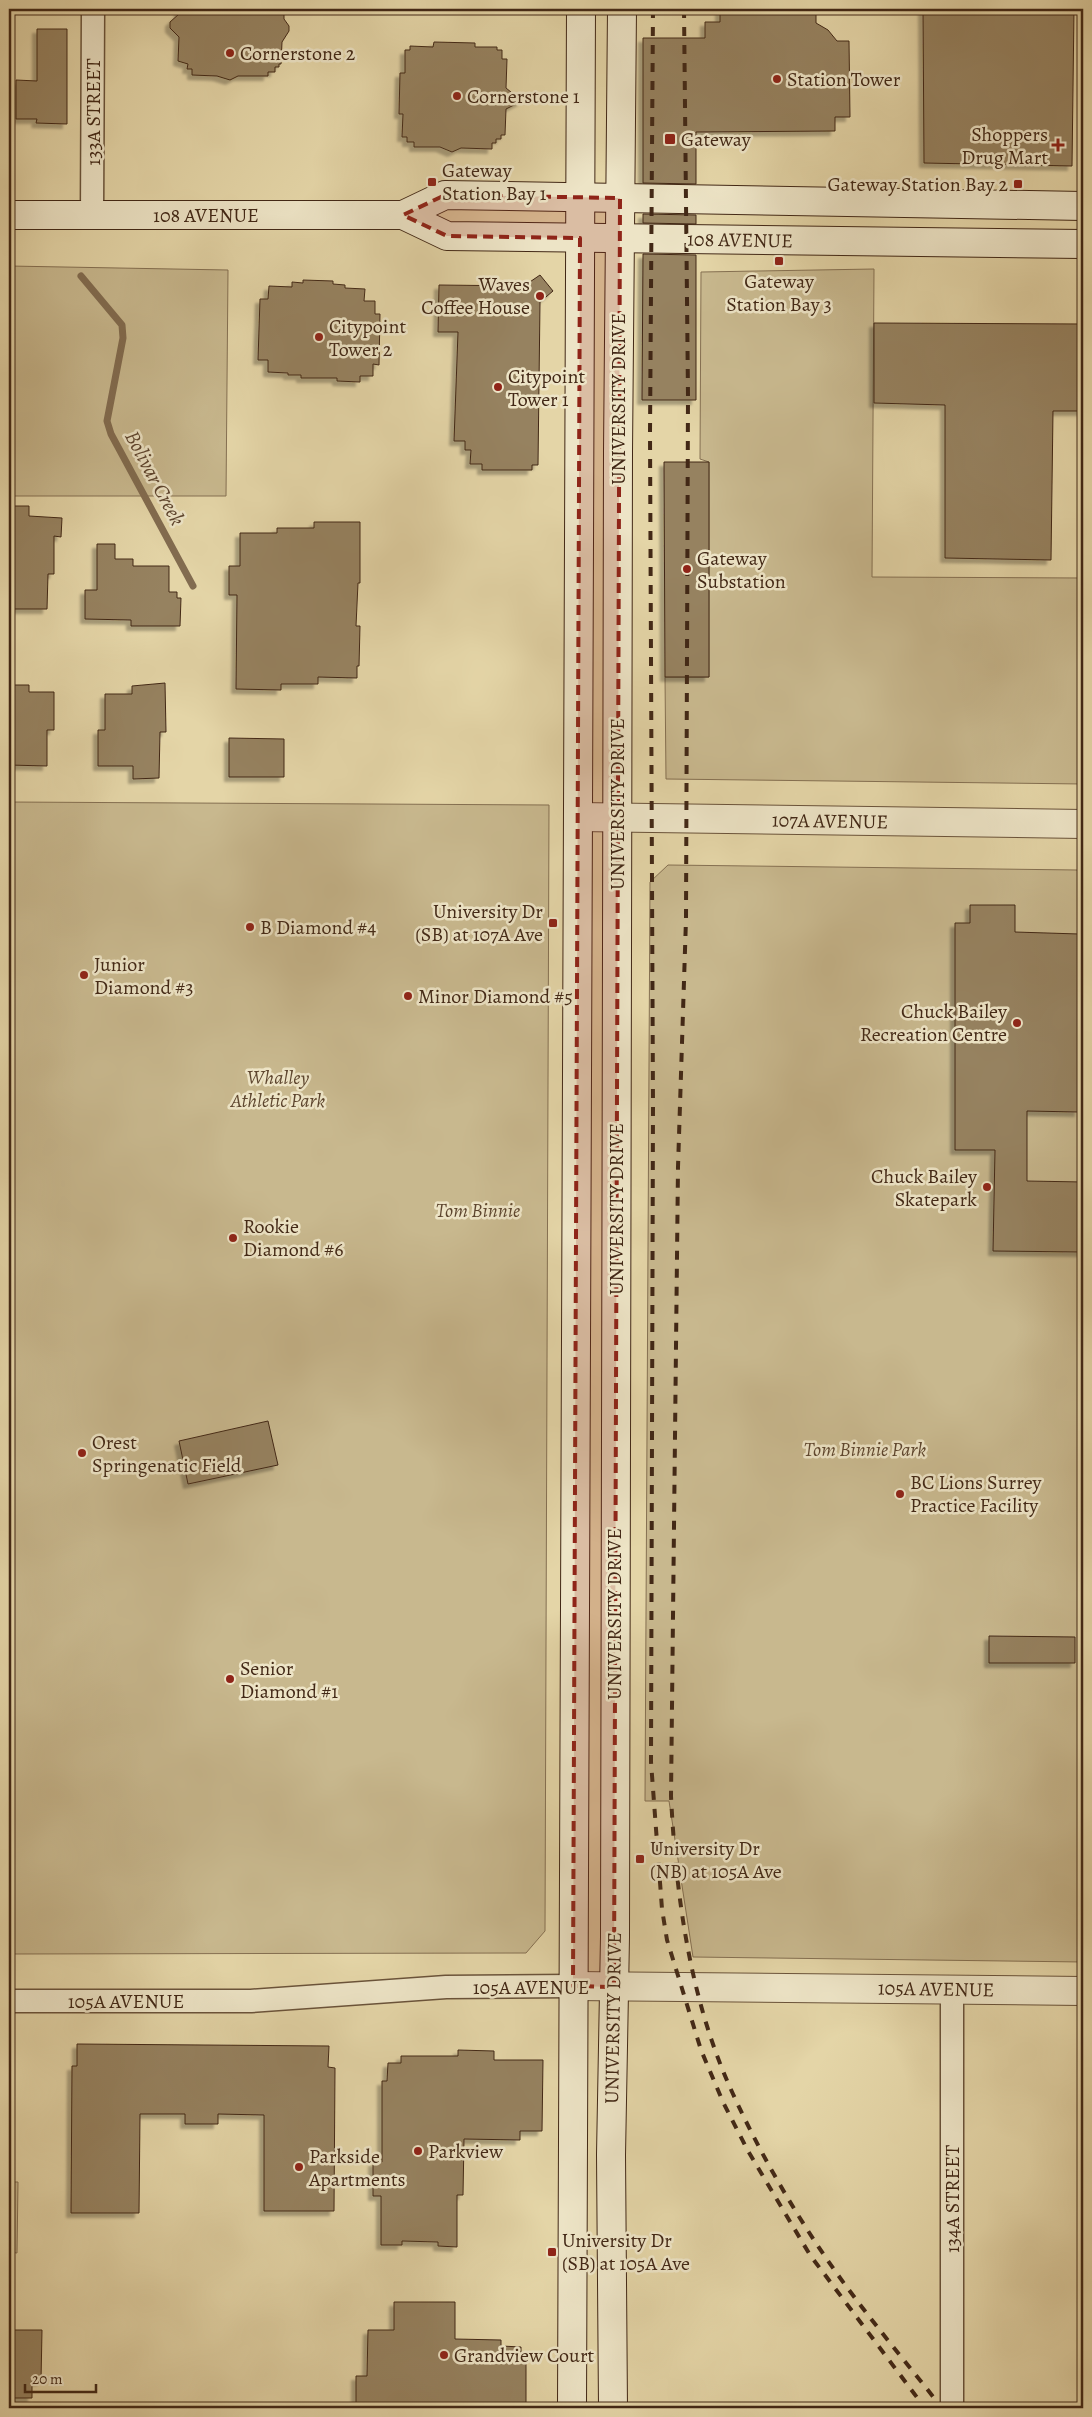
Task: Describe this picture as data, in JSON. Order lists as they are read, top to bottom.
{
  "streets": {
    "main road": [
      "108 AVENUE",
      "UNIVERSITY DRIVE",
      "107A AVENUE",
      "105A AVENUE"
    ],
    "street": ["133A STREET", "134A STREET"]
  },
  "crossings": [
    ["133A STREET", "108 AVENUE"],
    ["108 AVENUE", "UNIVERSITY DRIVE"],
    ["UNIVERSITY DRIVE", "107A AVENUE"],
    ["UNIVERSITY DRIVE", "105A AVENUE"],
    ["105A AVENUE", "134A STREET"]
  ],
  "water": ["Bolivar Creek"],
  "parks": ["Whalley Athletic Park", "Tom Binnie", "Tom Binnie Park"],
  "places": {
    "other": [
      "Cornerstone 2",
      "Station Tower",
      "Cornerstone 1",
      "Waves Coffee House",
      "Citypoint Tower 2",
      "Citypoint Tower 1",
      "Gateway Substation",
      "B Diamond #4",
      "Junior Diamond #3",
      "Minor Diamond #5",
      "Chuck Bailey Recreation Centre",
      "Chuck Bailey Skatepark",
      "Rookie Diamond #6",
      "Orest Springenatic Field",
      "BC Lions Surrey Practice Facility",
      "Senior Diamond #1",
      "Parkview",
      "Parkside Apartments",
      "Grandview Court"
    ],
    "transit": [
      "Gateway",
      "Gateway Station Bay 1",
      "Gateway Station Bay 2",
      "Gateway Station Bay 3",
      "University Dr (SB) at 107A Ave",
      "University Dr (NB) at 105A Ave",
      "University Dr (SB) at 105A Ave"
    ],
    "health": ["Shoppers Drug Mart"]
  },
  "scale_bar": "20 m"
}
